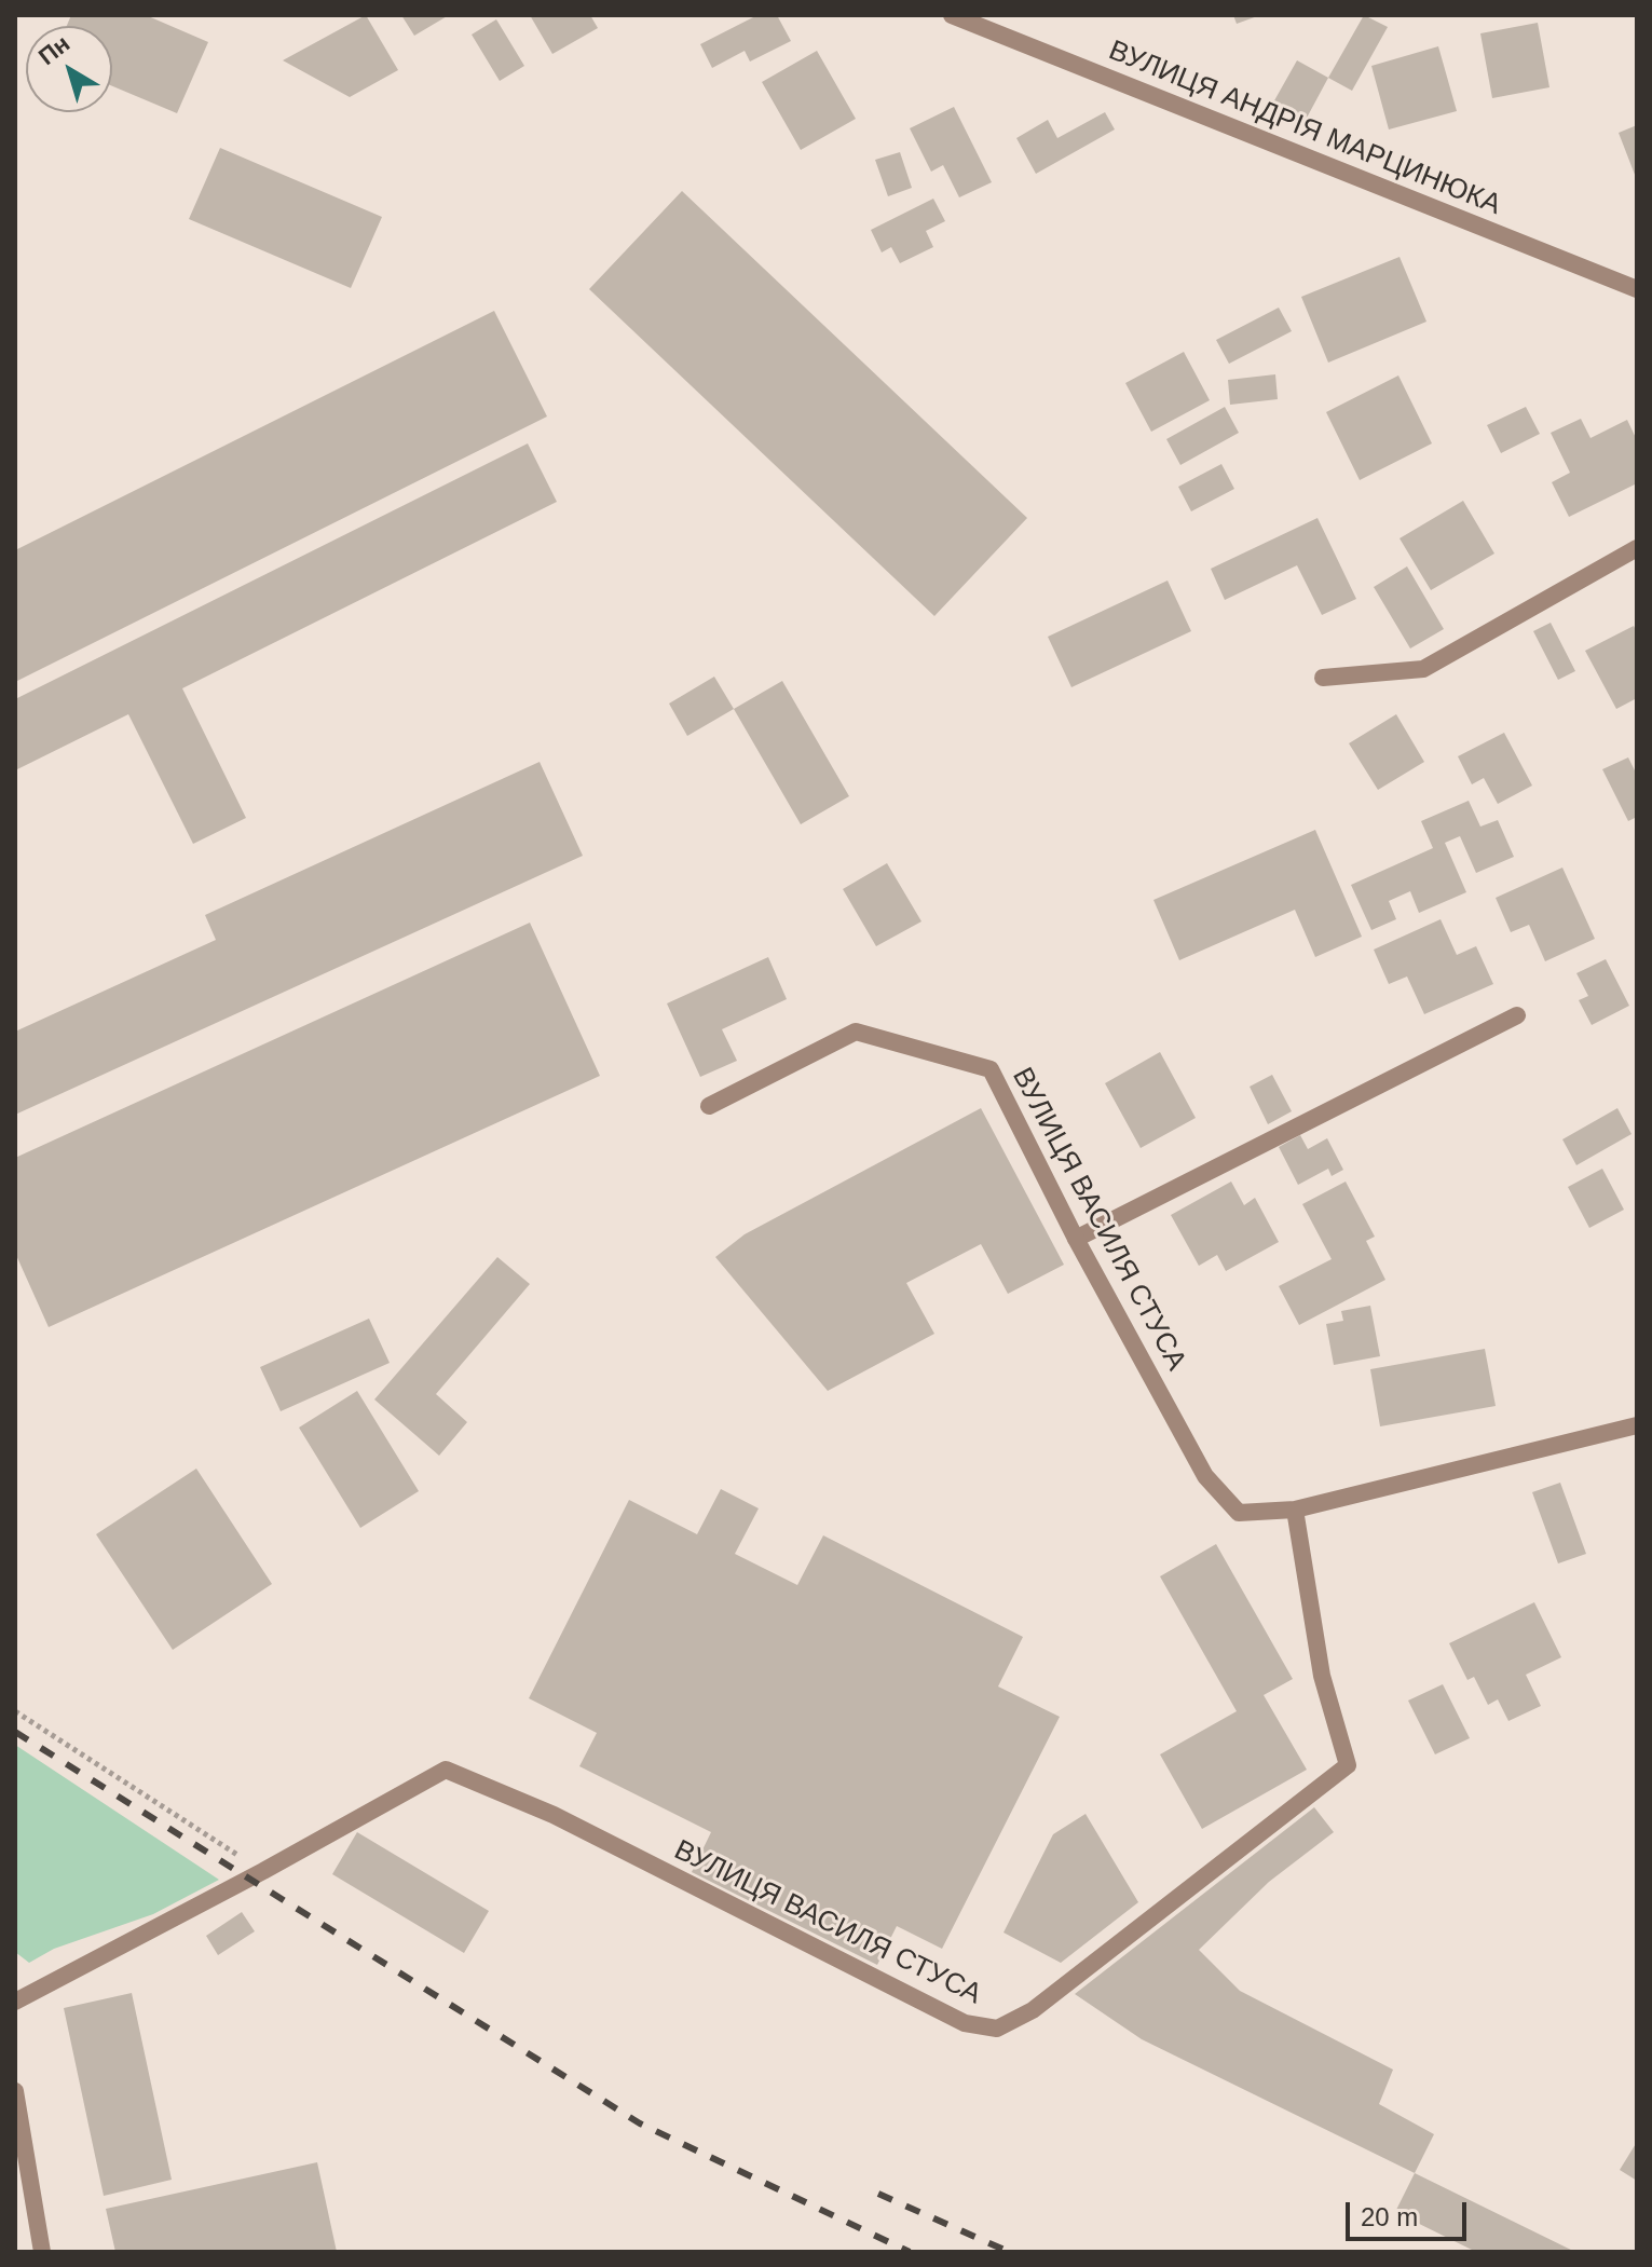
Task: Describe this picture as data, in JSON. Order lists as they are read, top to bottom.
{
  "streets": {
    "street": ["ВУЛИЦЯ АНДРІЯ МАРЦИНЮКА", "ВУЛИЦЯ ВАСИЛЯ СТУСА"]
  },
  "scale_bar": "20 m",
  "north": "top left"
}
